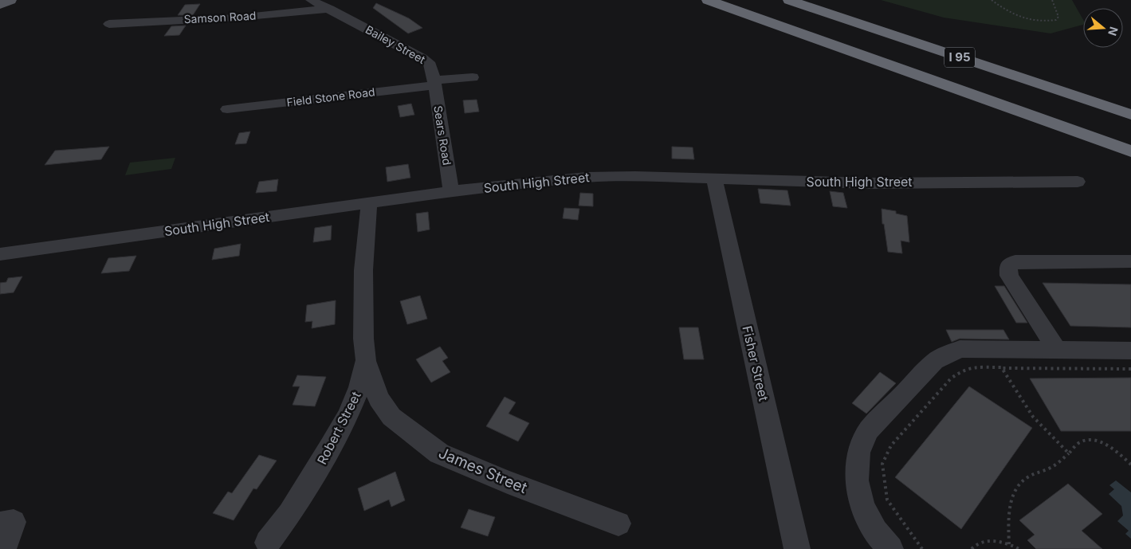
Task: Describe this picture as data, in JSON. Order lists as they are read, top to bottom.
{
  "streets": {
    "highway": ["I 95"],
    "street": [
      "Samson Road",
      "Bailey Street",
      "Field Stone Road",
      "Sears Road",
      "South High Street",
      "Fisher Street",
      "Robert Street",
      "James Street"
    ]
  },
  "crossings": [
    ["Samson Road", "Bailey Street"],
    ["Bailey Street", "Field Stone Road"],
    ["Bailey Street", "Sears Road"],
    ["Field Stone Road", "Sears Road"],
    ["Sears Road", "South High Street"],
    ["South High Street", "Fisher Street"],
    ["South High Street", "Robert Street"],
    ["Robert Street", "James Street"]
  ],
  "north": "right"
}
